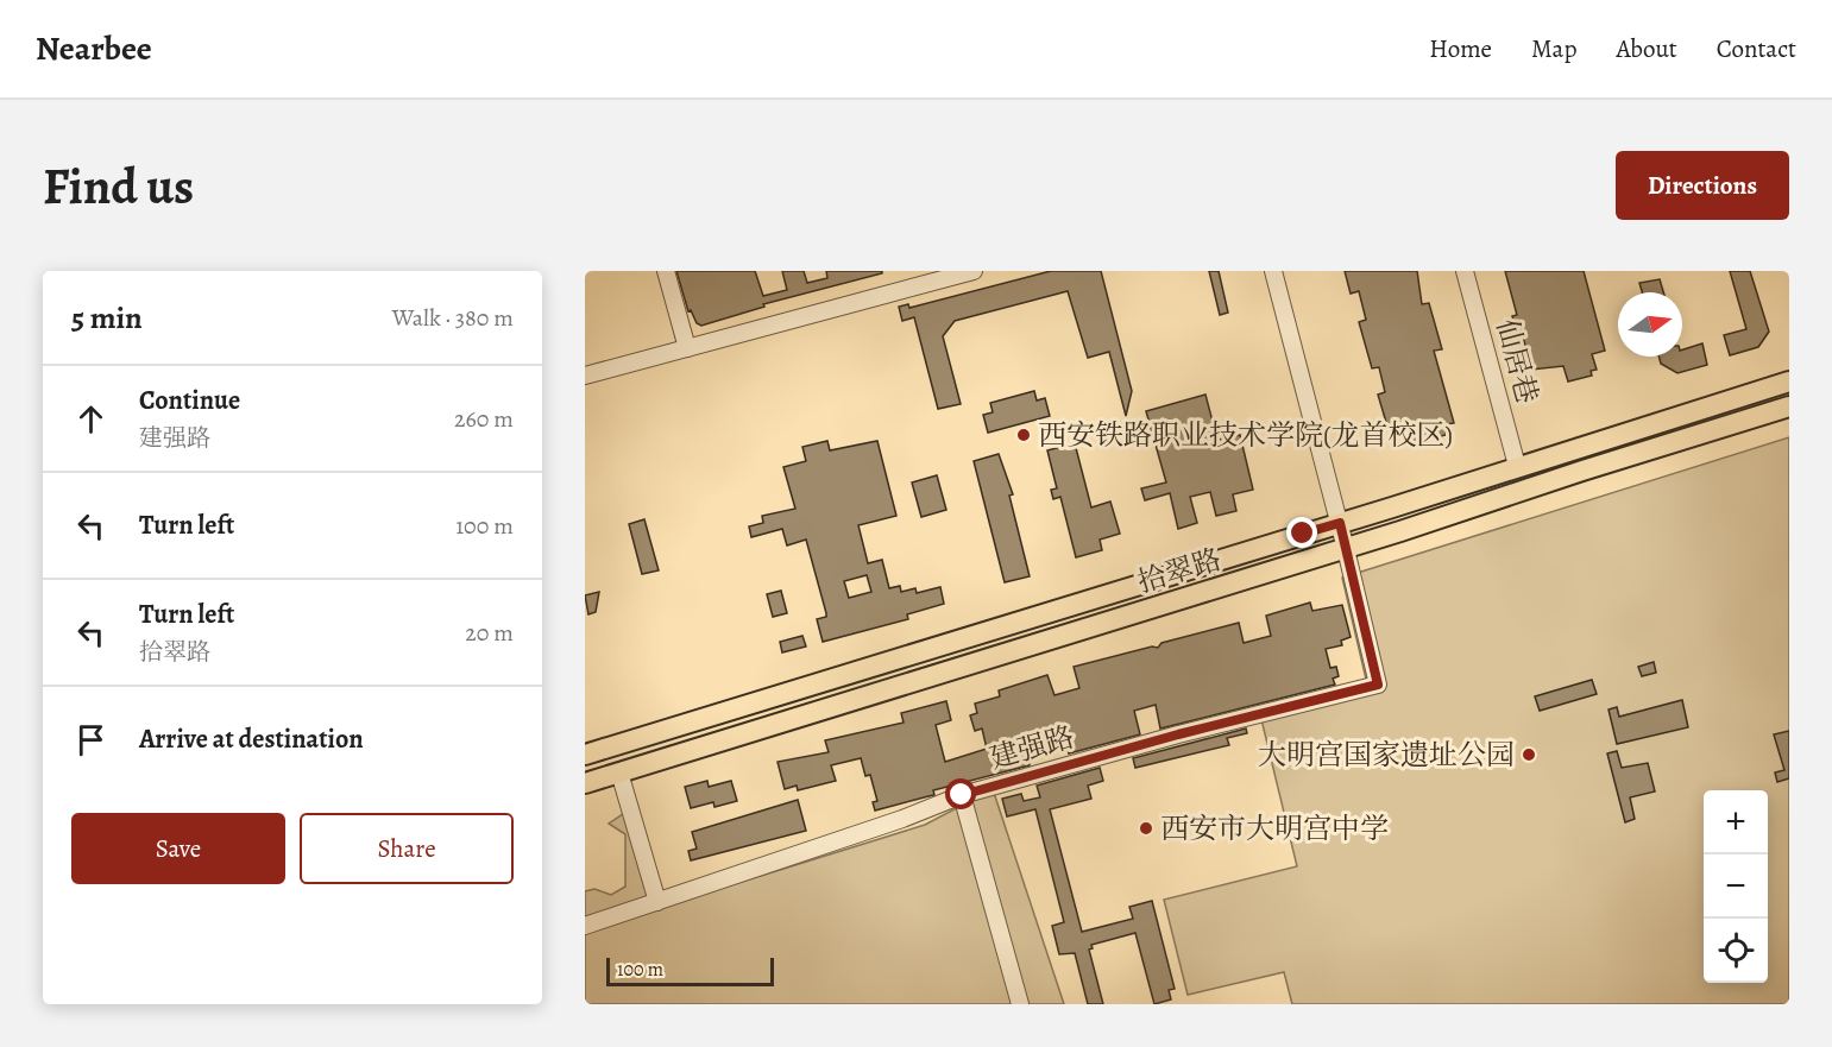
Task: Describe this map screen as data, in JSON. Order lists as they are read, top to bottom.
{
  "streets": {
    "main road": ["拾翠路"],
    "street": ["仙居巷", "建强路"]
  },
  "crossings": [
    ["仙居巷", "拾翠路"],
    ["拾翠路", "建强路"]
  ],
  "places": ["西安铁路职业技术学院(龙首校区)", "大明宫国家遗址公园", "西安市大明宫中学"],
  "scale_bar": "100 m",
  "north": "right",
  "page": {
    "header": "Nearbee",
    "nav": [
      "Home",
      "Map",
      "About",
      "Contact"
    ],
    "buttons": [
      "Directions",
      ["Save", "Share"]
    ],
    "title": "Find us",
    "heading": ["5 min", "Walk · 380 m"],
    "list": [
      ["Continue", "建强路", "260 m"],
      ["Turn left", "100 m"],
      ["Turn left", "拾翠路", "20 m"],
      "Arrive at destination"
    ],
    "map_buttons": ["+", "−"],
    "scale": "100 m"
  }
}
